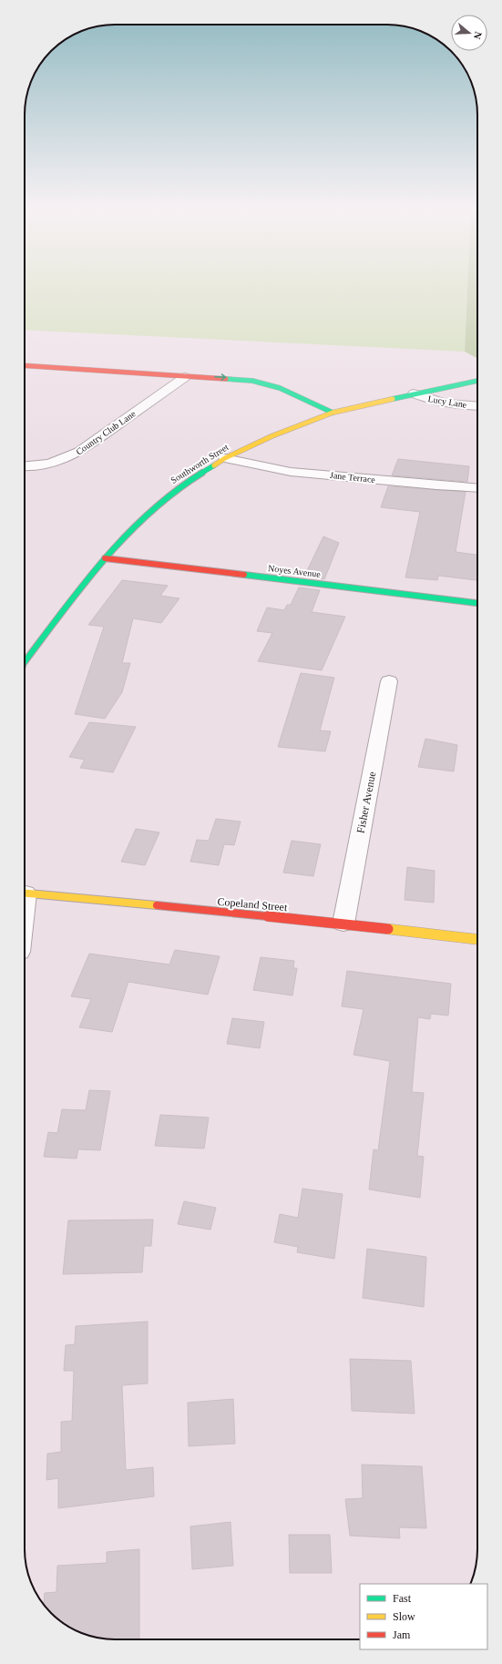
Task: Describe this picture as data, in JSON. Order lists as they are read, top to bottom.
{
  "streets": {
    "street": [
      "Lucy Lane",
      "Country Club Lane",
      "Southworth Street",
      "Jane Terrace",
      "Noyes Avenue",
      "Fisher Avenue",
      "Copeland Street"
    ]
  },
  "crossings": [
    ["Lucy Lane", "Southworth Street"],
    ["Southworth Street", "Jane Terrace"],
    ["Southworth Street", "Noyes Avenue"],
    ["Fisher Avenue", "Copeland Street"]
  ],
  "legend": ["Fast", "Slow", "Jam"],
  "north": "right"
}
